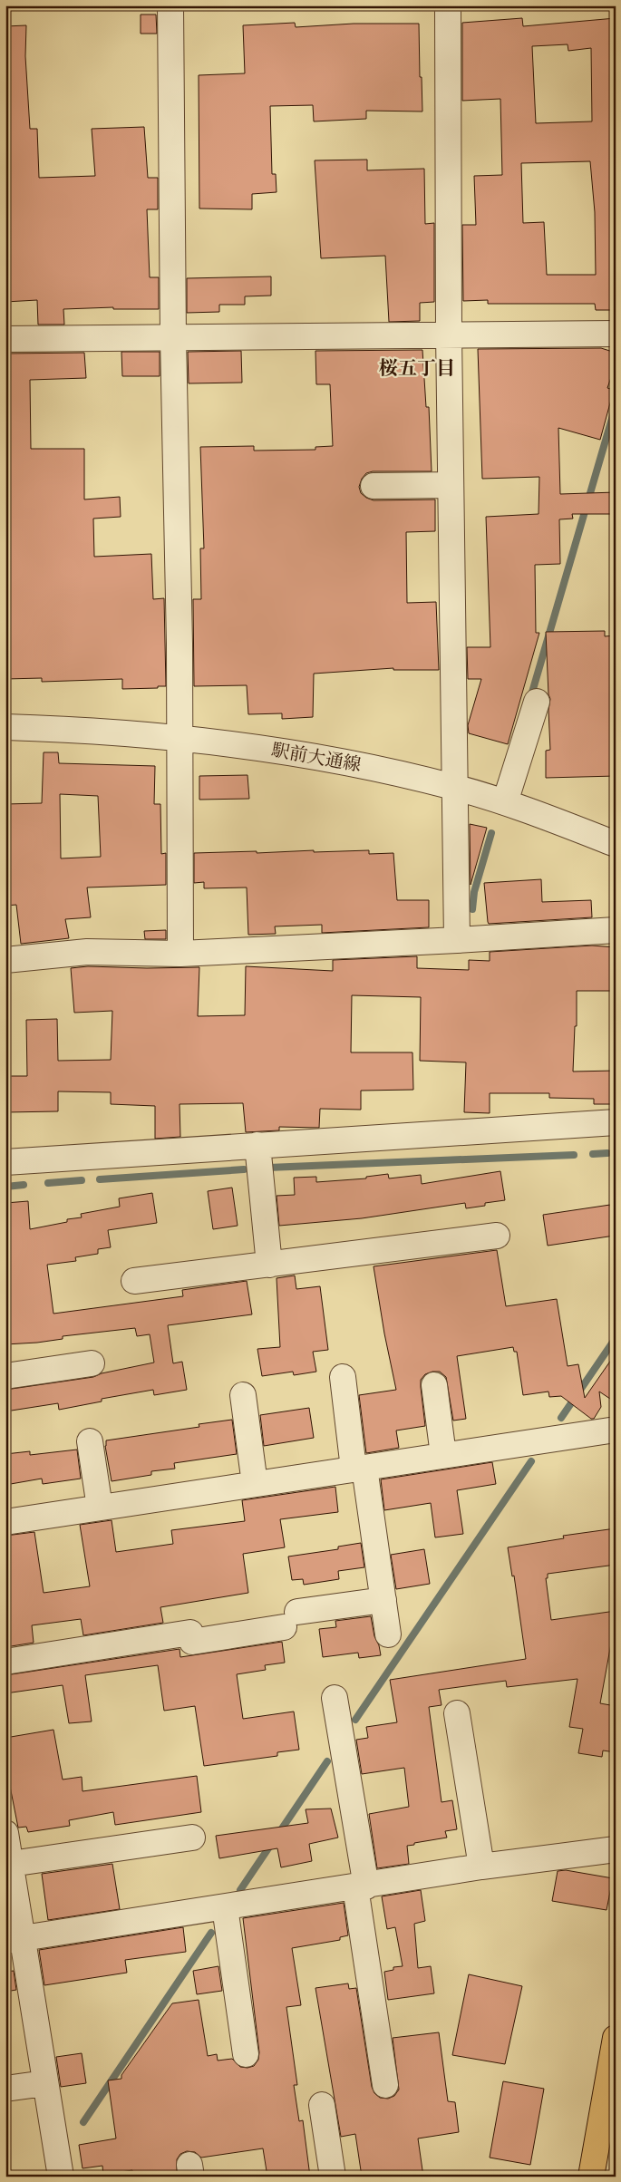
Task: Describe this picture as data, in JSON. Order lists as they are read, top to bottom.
{
  "streets": {
    "street": ["駅前大通線"]
  },
  "districts": ["桜五丁目"]
}
